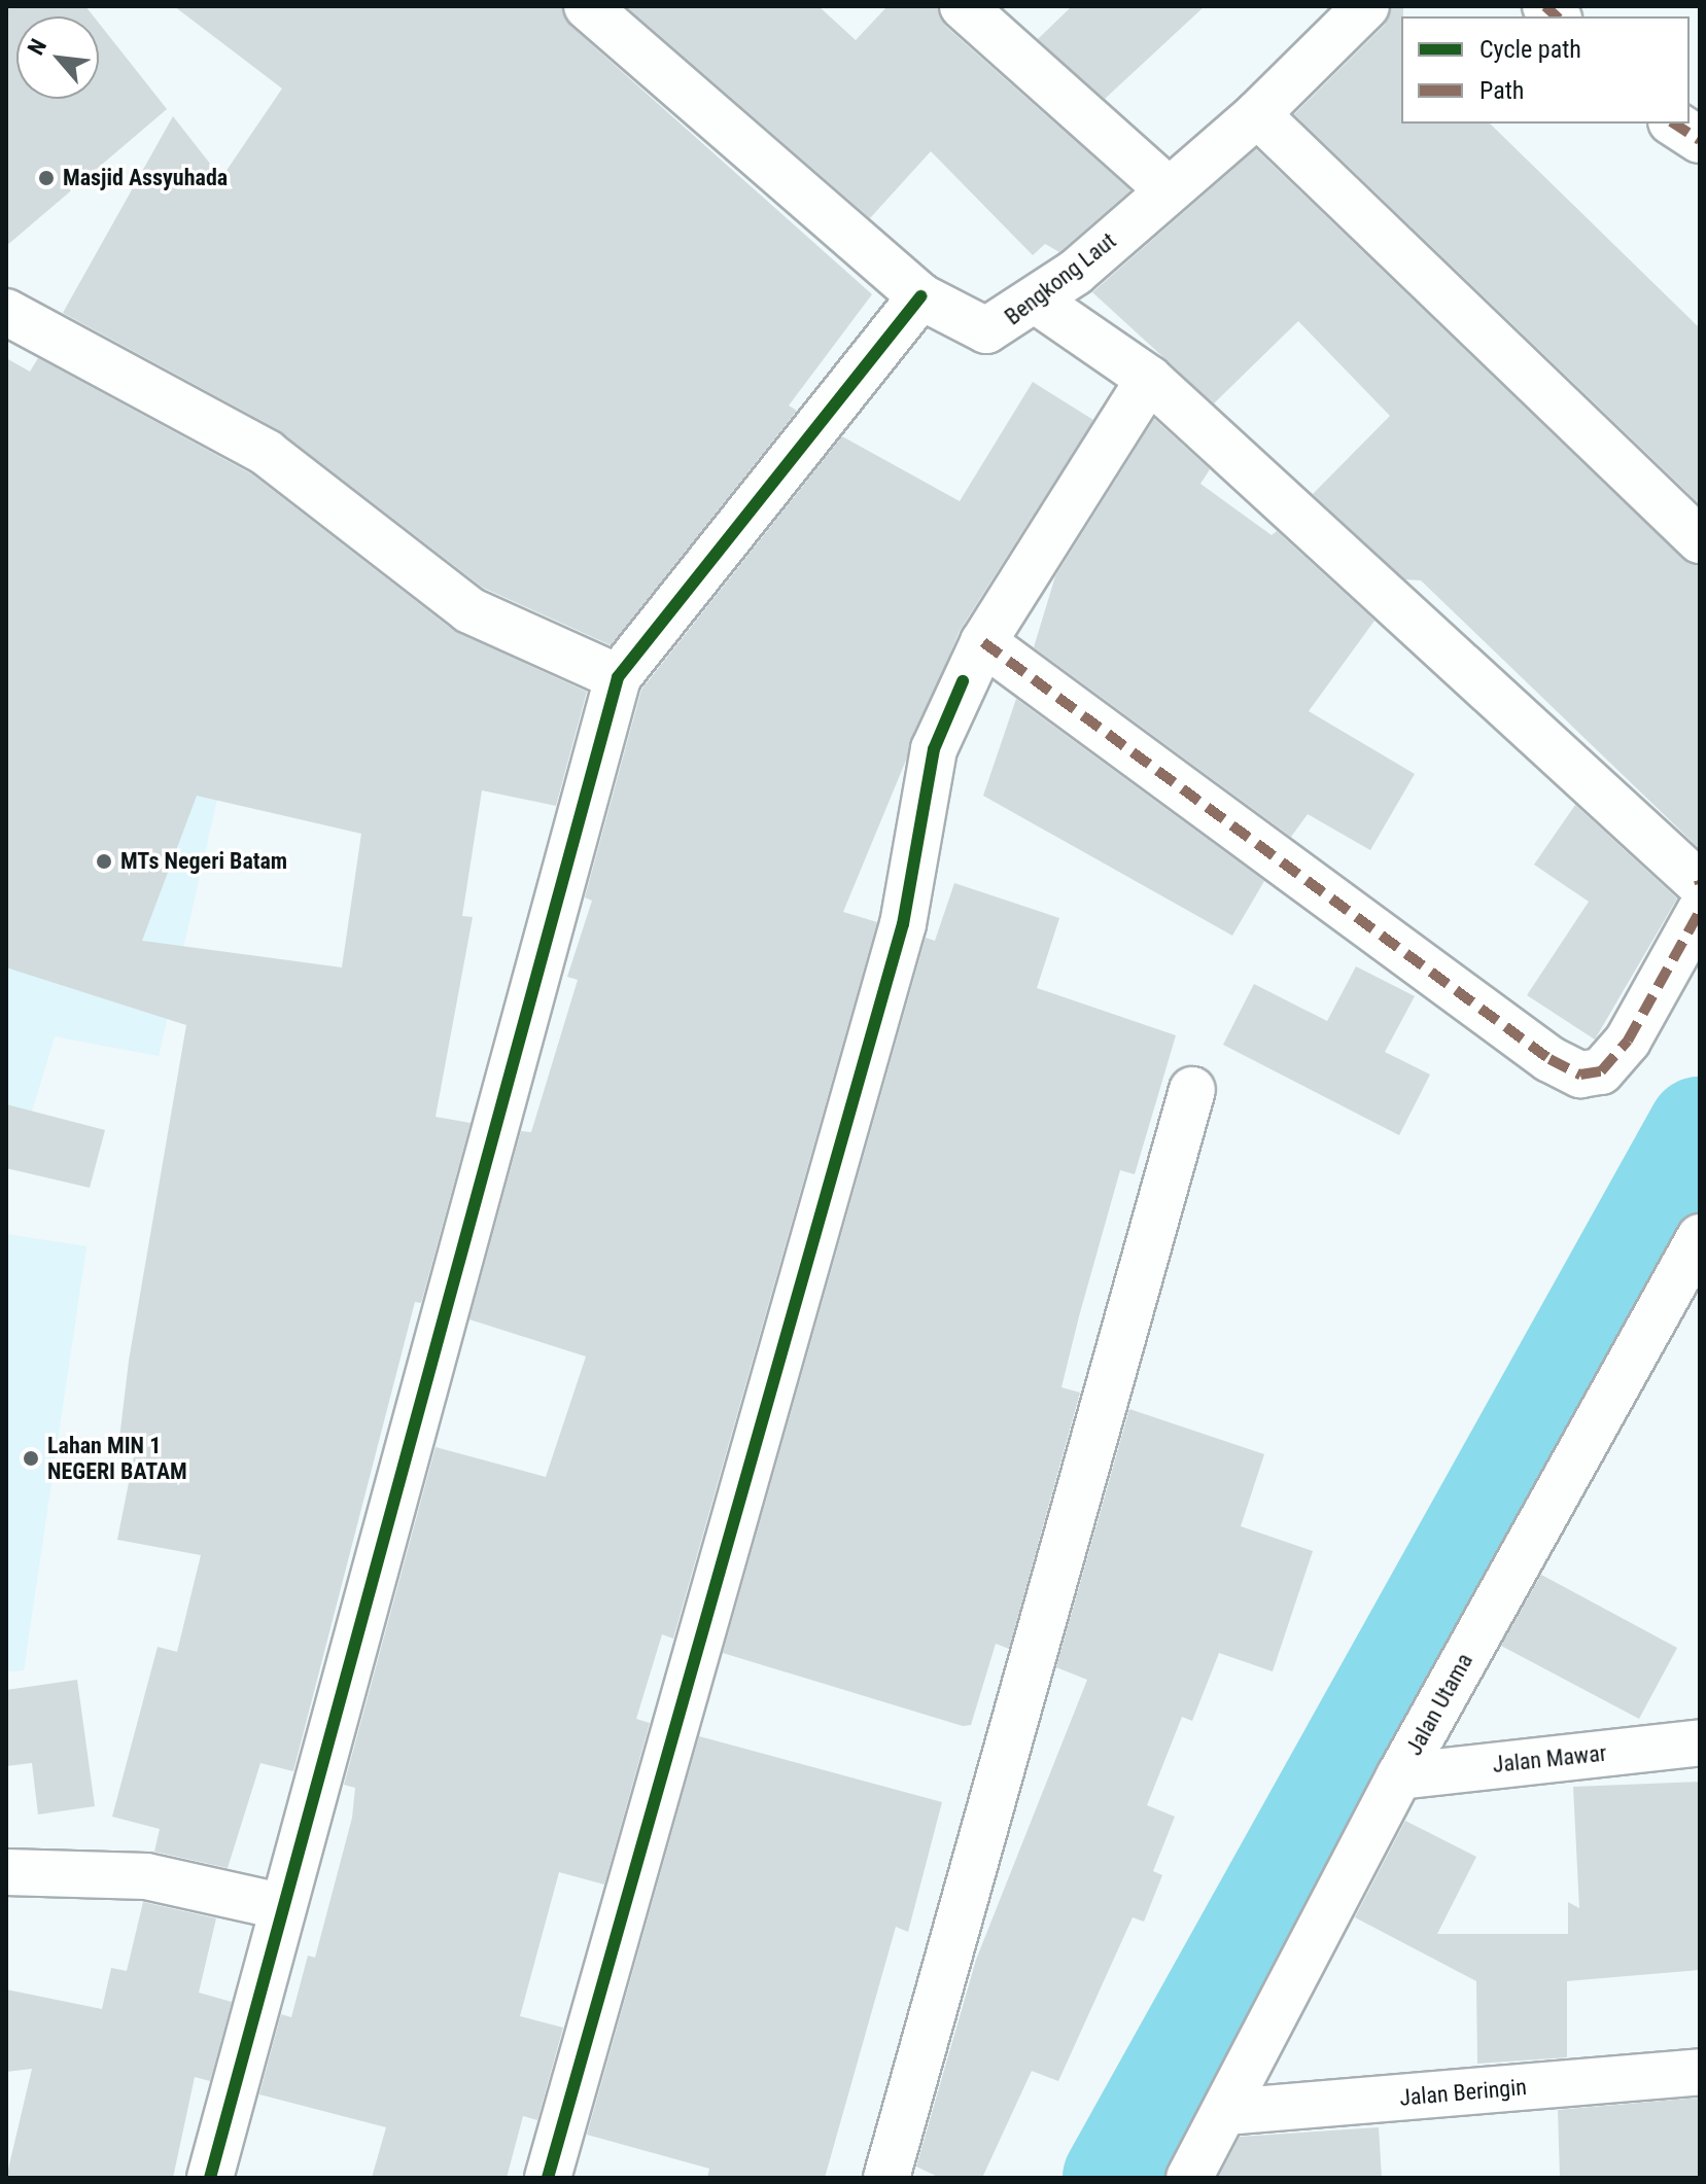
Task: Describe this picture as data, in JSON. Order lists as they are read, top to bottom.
{
  "streets": {
    "street": [
      "Bengkong Laut",
      "Jalan Utama",
      "Jalan Mawar",
      "Jalan Beringin"
    ]
  },
  "crossings": [
    ["Jalan Utama", "Jalan Mawar"],
    ["Jalan Utama", "Jalan Beringin"]
  ],
  "places": ["Masjid Assyuhada", "MTs Negeri Batam", "Lahan MIN 1 NEGERI BATAM"],
  "legend": ["Cycle path", "Path"],
  "north": "top left"
}
